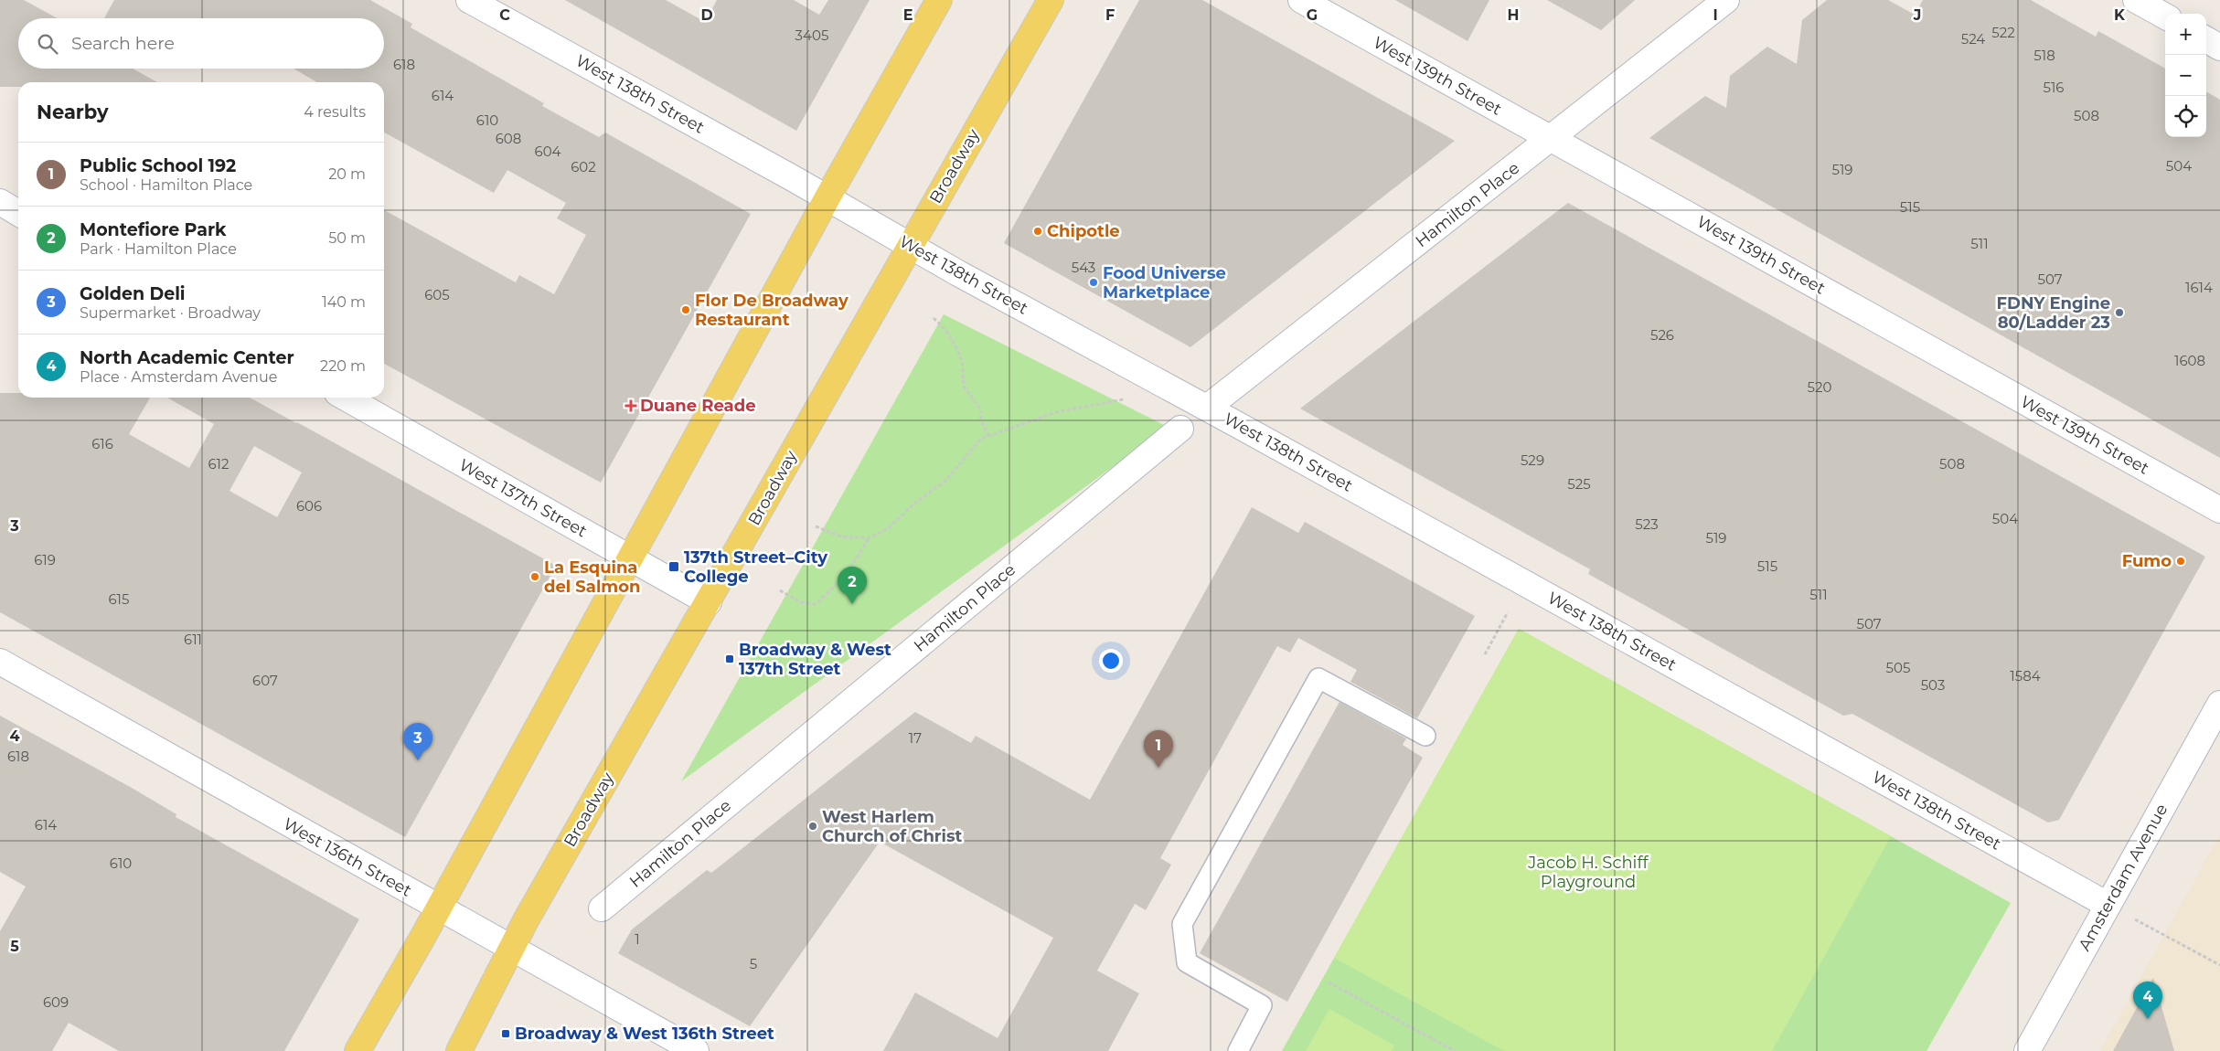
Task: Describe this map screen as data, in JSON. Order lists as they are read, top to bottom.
{
  "streets": {
    "main road": ["Broadway"],
    "street": [
      "West 139th Street",
      "West 138th Street",
      "Hamilton Place",
      "West 137th Street",
      "West 136th Street",
      "Amsterdam Avenue"
    ]
  },
  "crossings": [
    ["West 139th Street", "Hamilton Place"],
    ["West 138th Street", "Broadway"],
    ["West 138th Street", "Hamilton Place"],
    ["West 138th Street", "Amsterdam Avenue"],
    ["Broadway", "West 137th Street"],
    ["Broadway", "West 136th Street"]
  ],
  "parks": ["Jacob H. Schiff Playground"],
  "places": {
    "other": [
      "Chipotle",
      "Food Universe Marketplace",
      "Flor De Broadway Restaurant",
      "FDNY Engine 80/Ladder 23",
      "Fumo",
      "La Esquina del Salmon",
      "West Harlem Church of Christ"
    ],
    "health": ["Duane Reade"],
    "transit": ["137th Street–City College", "Broadway & West 137th Street", "Broadway & West 136th Street"]
  },
  "house_numbers": [
    "522",
    "3405",
    "524",
    "518",
    "618",
    "516",
    "614",
    "508",
    "610",
    "608",
    "604",
    "504",
    "602",
    "519",
    "515",
    "511",
    "543",
    "507",
    "1614",
    "605",
    "526",
    "1608",
    "520",
    "616",
    "529",
    "612",
    "508",
    "525",
    "606",
    "504",
    "523",
    "519",
    "619",
    "515",
    "511",
    "615",
    "507",
    "611",
    "505",
    "1584",
    "607",
    "503",
    "17",
    "618",
    "614",
    "610",
    "1",
    "5",
    "609"
  ],
  "page": {
    "map_buttons": ["+", "−"],
    "search": "Search here",
    "heading": ["Nearby", "4 results"],
    "list": [
      {
        "mark": "1",
        "name": "Public School 192",
        "note": "School · Hamilton Place",
        "value": "20 m"
      },
      {
        "mark": "2",
        "name": "Montefiore Park",
        "note": "Park · Hamilton Place",
        "value": "50 m"
      },
      {
        "mark": "3",
        "name": "Golden Deli",
        "note": "Supermarket · Broadway",
        "value": "140 m"
      },
      {
        "mark": "4",
        "name": "North Academic Center",
        "note": "Place · Amsterdam Avenue",
        "value": "220 m"
      }
    ],
    "pins": [
      "2",
      "3",
      "1",
      "4"
    ]
  },
  "grid": {
    "columns": [
      "C",
      "D",
      "E",
      "F",
      "G",
      "H",
      "I",
      "J",
      "K"
    ],
    "rows": ["3", "4", "5"]
  }
}
